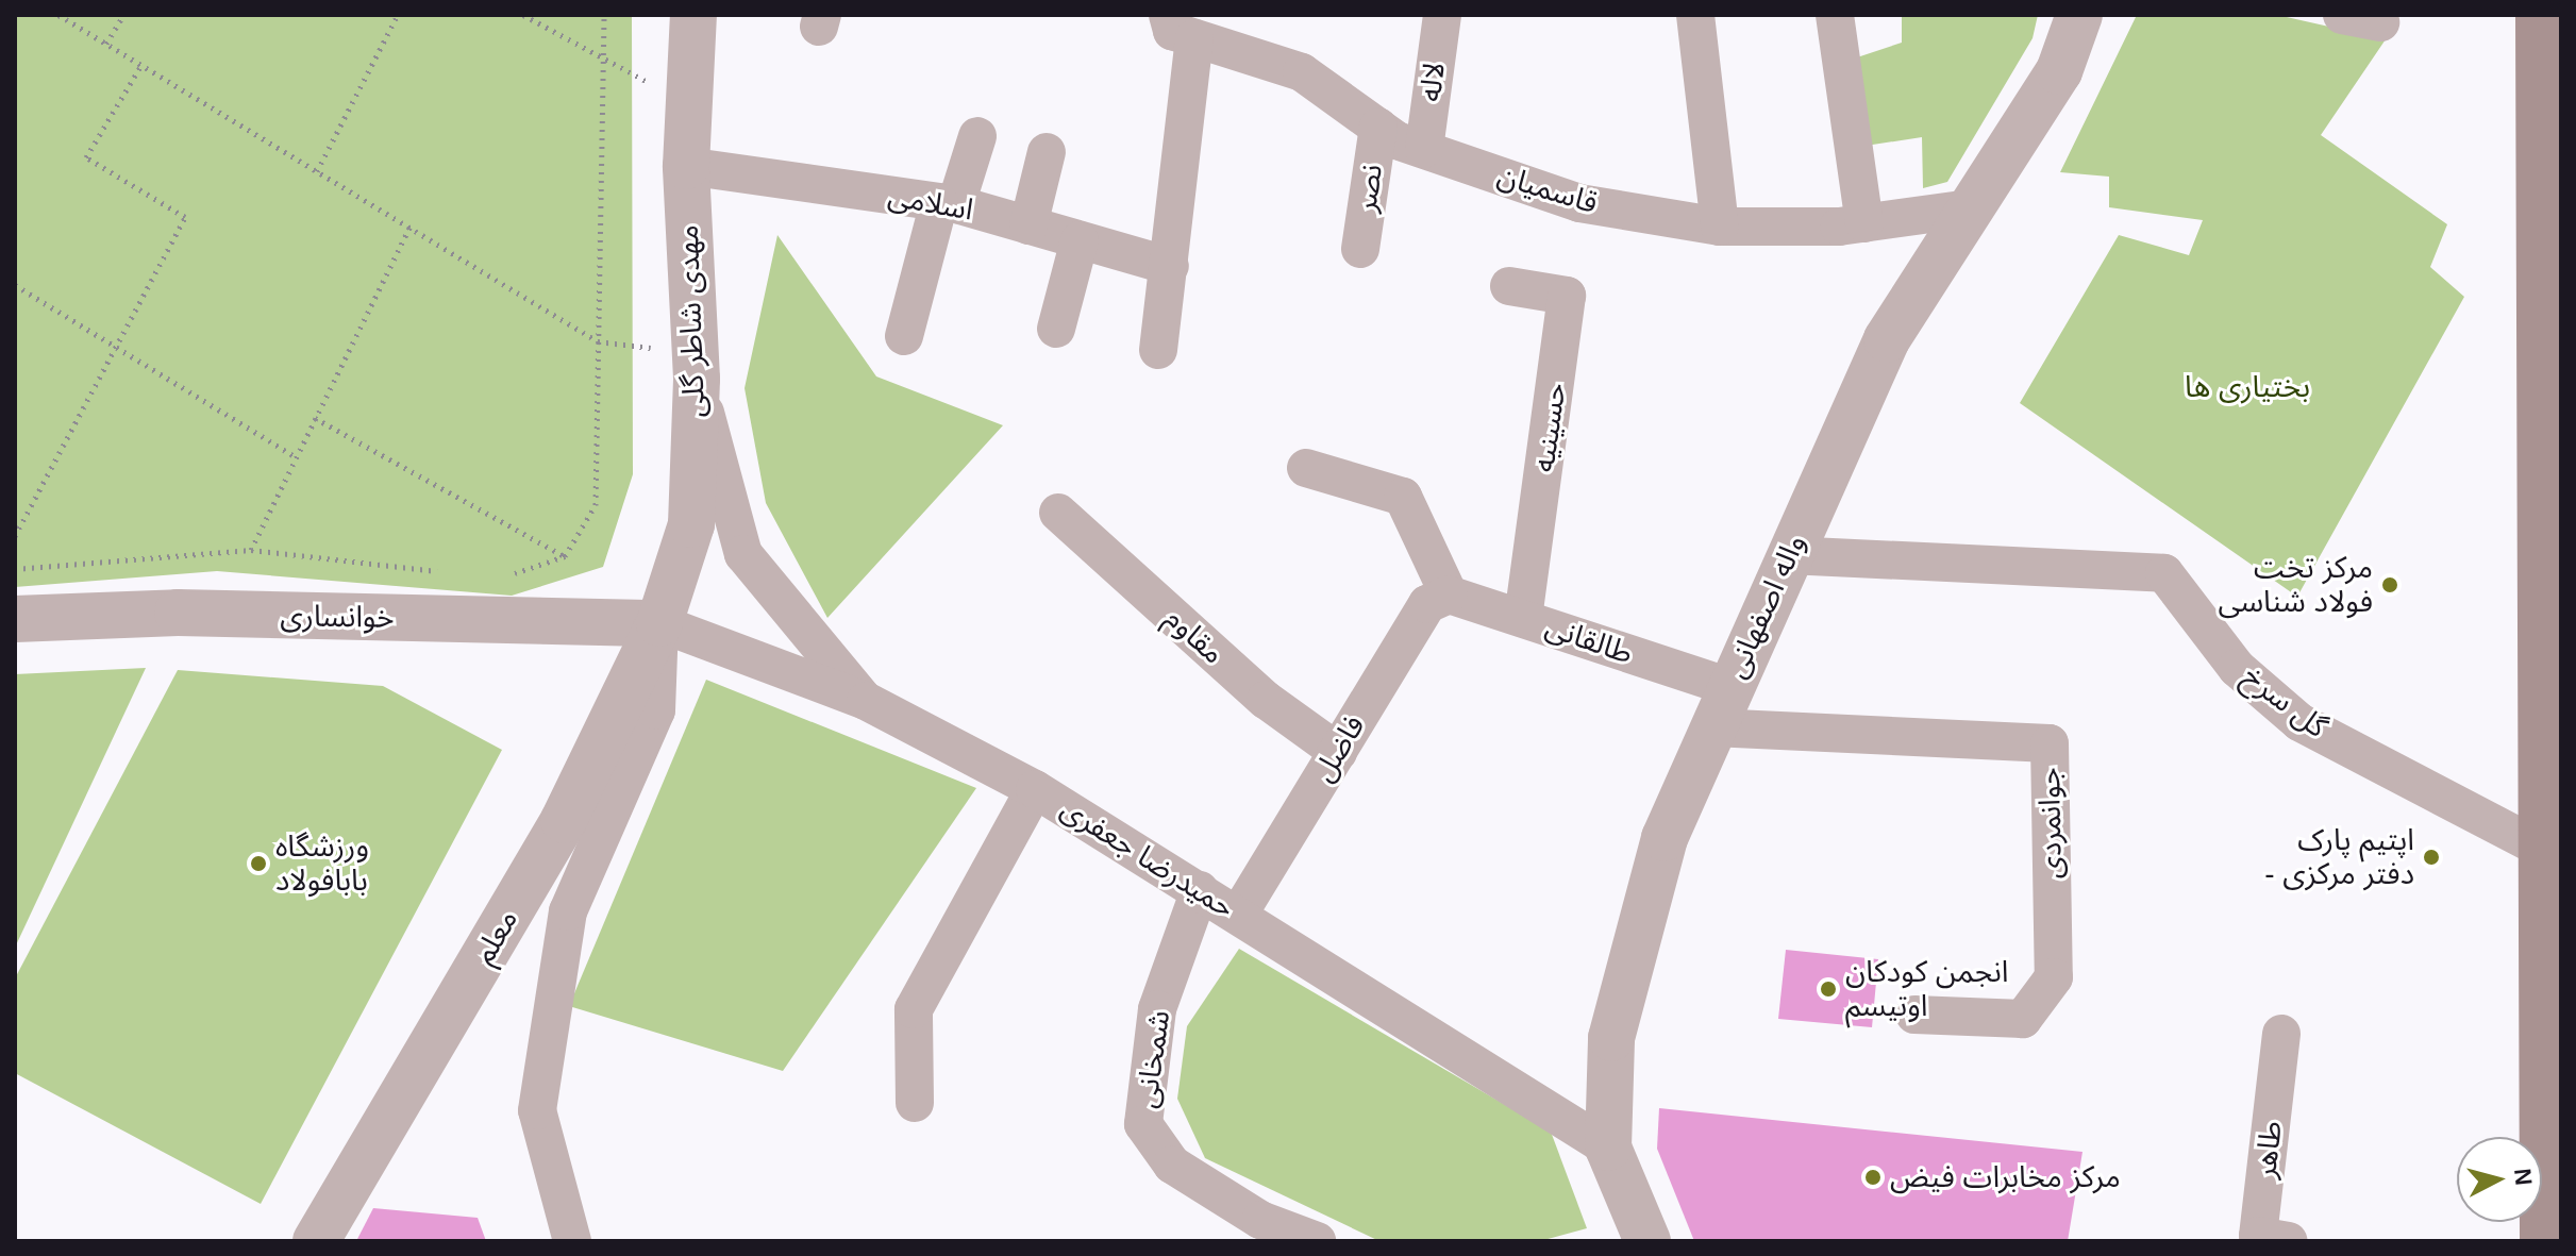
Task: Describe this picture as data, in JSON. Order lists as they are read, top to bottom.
{
  "streets": {
    "street": [
      "لاله",
      "نصر",
      "قاسمیان",
      "اسلامی",
      "مهدی شاطر گلی",
      "حسینیه",
      "واله اصفهانی",
      "خوانساری",
      "مقاوم",
      "طالقانی",
      "گل سرخ",
      "فاضل",
      "جوانمردی",
      "حمیدرضا جعفری",
      "معلم",
      "شمخانی",
      "طاهر"
    ]
  },
  "crossings": [
    ["لاله", "قاسمیان"],
    ["نصر", "قاسمیان"],
    ["قاسمیان", "واله اصفهانی"],
    ["اسلامی", "مهدی شاطر گلی"],
    ["مهدی شاطر گلی", "خوانساری"],
    ["مهدی شاطر گلی", "حمیدرضا جعفری"],
    ["مهدی شاطر گلی", "معلم"],
    ["حسینیه", "طالقانی"],
    ["واله اصفهانی", "طالقانی"],
    ["واله اصفهانی", "گل سرخ"],
    ["واله اصفهانی", "جوانمردی"],
    ["واله اصفهانی", "حمیدرضا جعفری"],
    ["خوانساری", "حمیدرضا جعفری"],
    ["خوانساری", "معلم"],
    ["مقاوم", "فاضل"],
    ["طالقانی", "فاضل"],
    ["طالقانی", "جوانمردی"],
    ["فاضل", "حمیدرضا جعفری"],
    ["حمیدرضا جعفری", "معلم"],
    ["حمیدرضا جعفری", "شمخانی"]
  ],
  "parks": ["بختیاری ها"],
  "places": [
    "مرکز تخت فولاد شناسی",
    "اپتیم پارک - دفتر مرکزی",
    "ورزشگاه بابافولاد",
    "انجمن کودکان اوتیسم",
    "مرکز مخابرات فیض"
  ],
  "north": "right"
}
